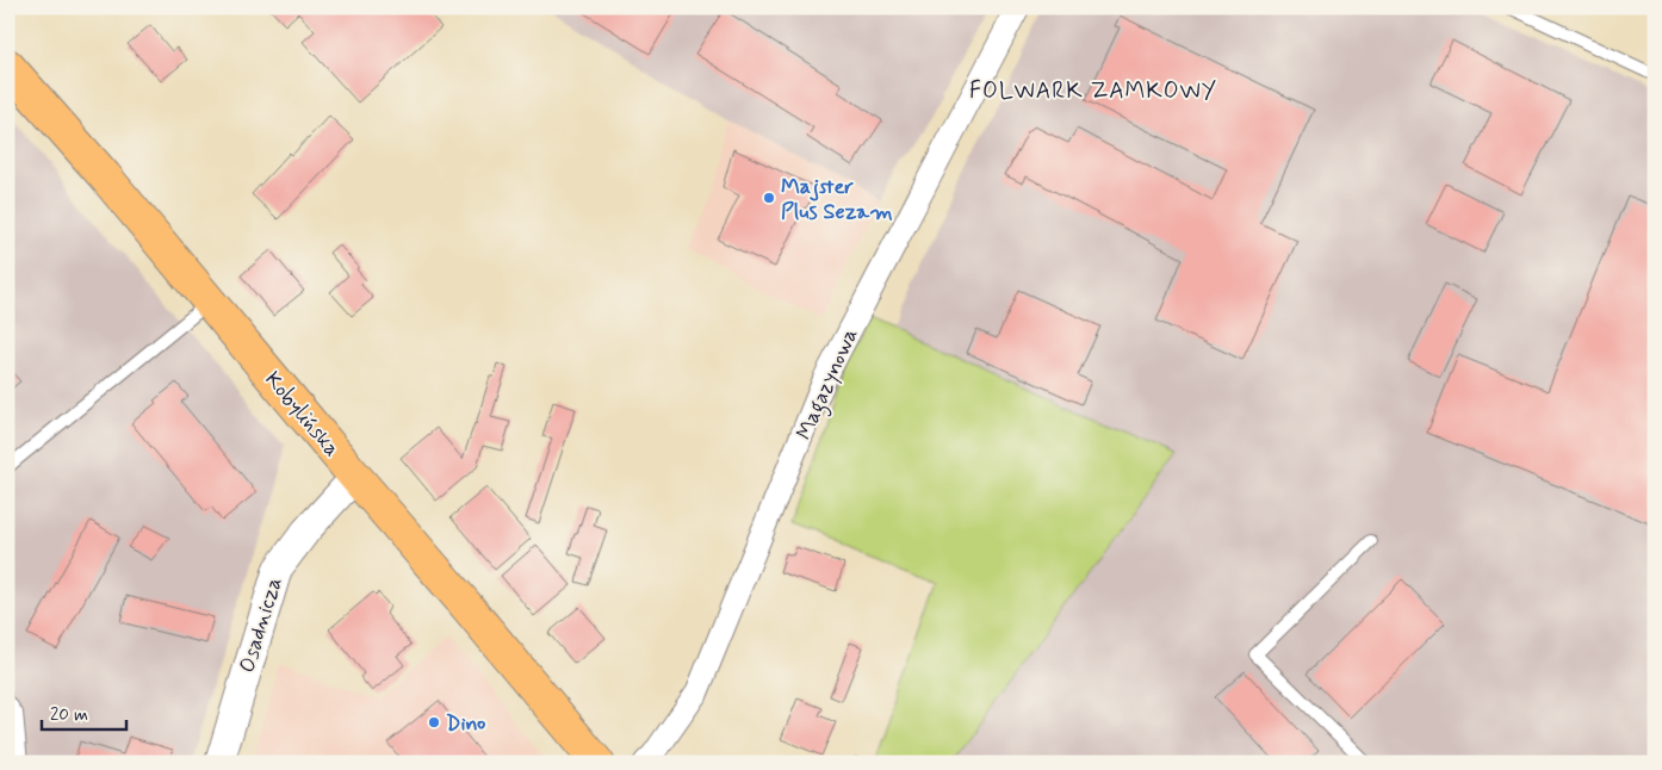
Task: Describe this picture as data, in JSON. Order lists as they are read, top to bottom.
{
  "streets": {
    "main road": ["Kobylińska"],
    "street": ["Magazynowa", "Osadnicza"]
  },
  "crossings": [
    ["Kobylińska", "Osadnicza"]
  ],
  "districts": ["FOLWARK ZAMKOWY"],
  "places": ["Majster Plus Sezam", "Dino"],
  "scale_bar": "20 m"
}
